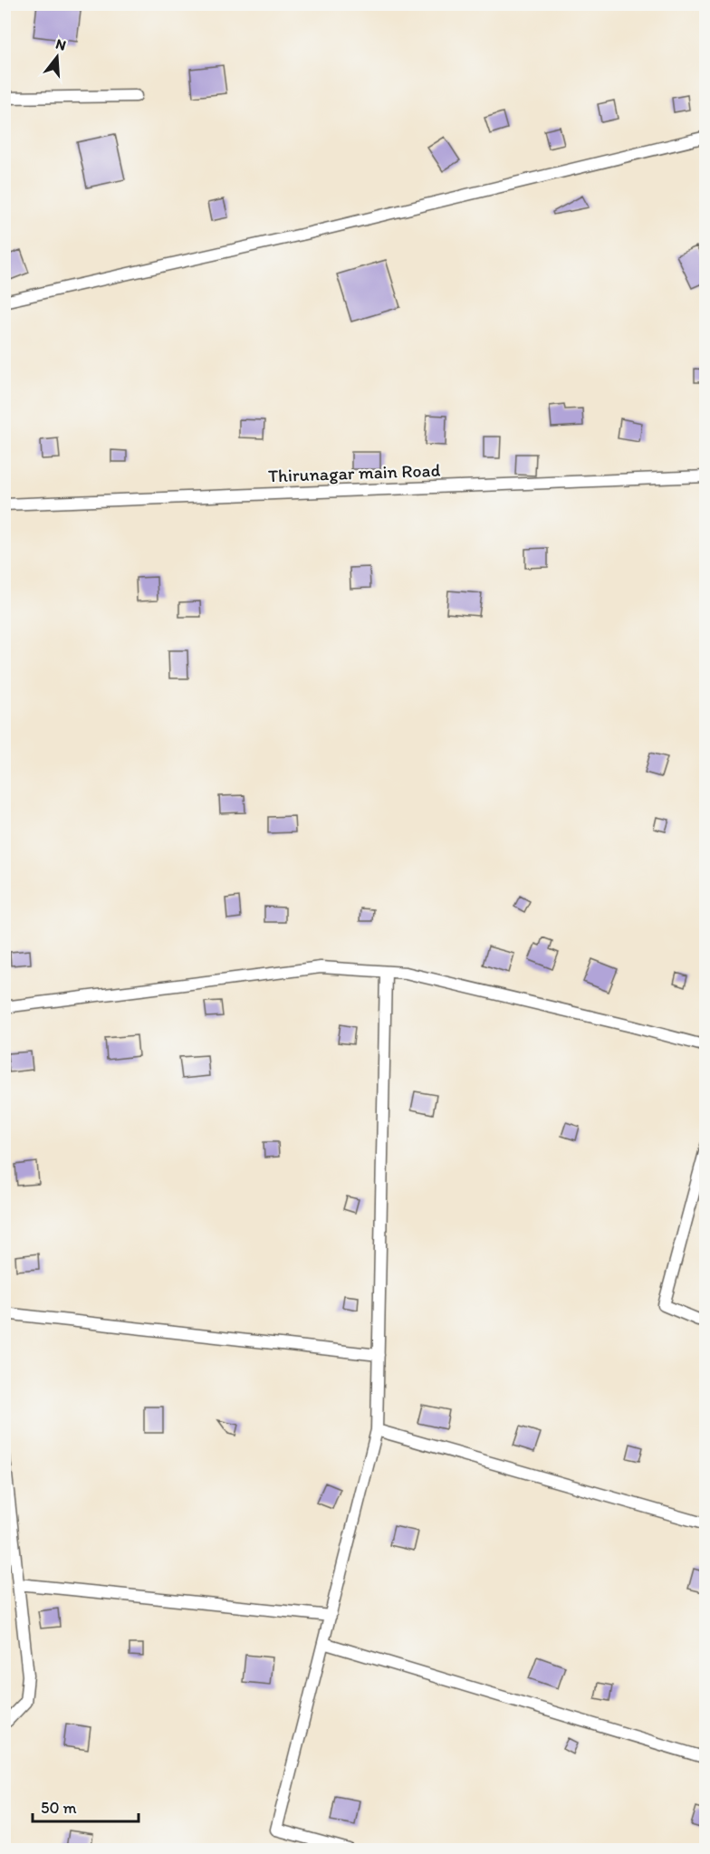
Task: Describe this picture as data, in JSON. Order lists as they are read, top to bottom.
{
  "streets": {
    "street": ["Thirunagar main Road"]
  },
  "scale_bar": "50 m",
  "north": "top"
}
